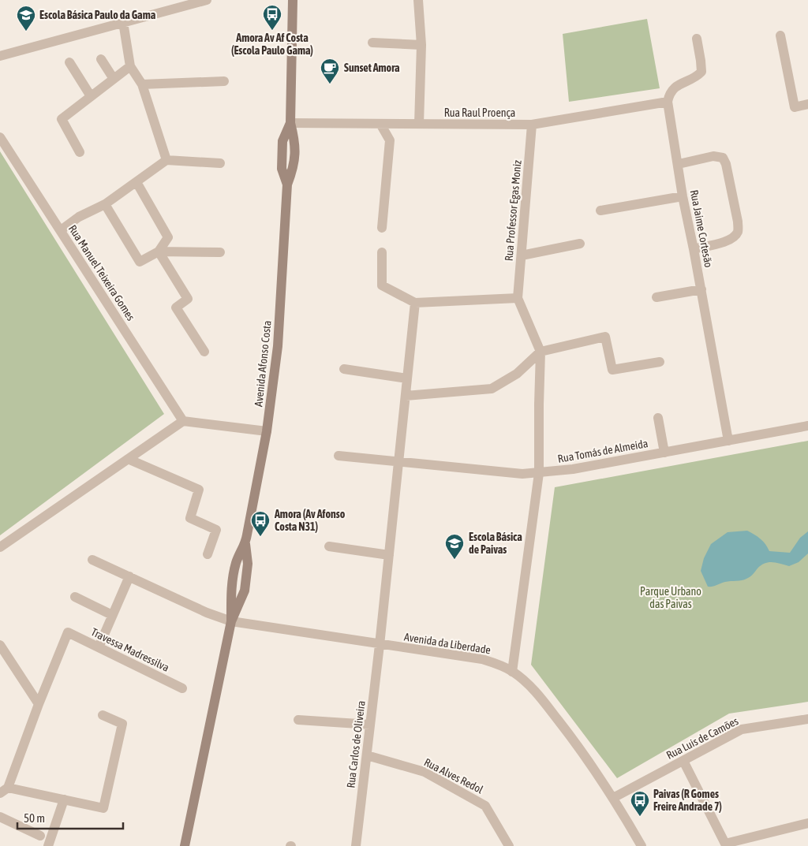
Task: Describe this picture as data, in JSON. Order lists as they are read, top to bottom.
{
  "streets": {
    "main road": ["Avenida Afonso Costa"],
    "street": [
      "Rua Raul Proença",
      "Rua Professor Egas Moniz",
      "Rua Jaime Cortesão",
      "Rua Manuel Teixeira Gomes",
      "Rua Tomás de Almeida",
      "Avenida da Liberdade",
      "Travessa Madressilva",
      "Rua Luis de Camões",
      "Rua Carlos de Oliveira",
      "Rua Alves Redol"
    ]
  },
  "crossings": [
    ["Rua Raul Proença", "Rua Professor Egas Moniz"],
    ["Rua Raul Proença", "Rua Jaime Cortesão"],
    ["Rua Raul Proença", "Avenida Afonso Costa"],
    ["Rua Jaime Cortesão", "Rua Tomás de Almeida"],
    ["Avenida Afonso Costa", "Avenida da Liberdade"],
    ["Avenida da Liberdade", "Rua Luis de Camões"],
    ["Avenida da Liberdade", "Rua Carlos de Oliveira"],
    ["Rua Carlos de Oliveira", "Rua Alves Redol"]
  ],
  "parks": ["Parque Urbano das Paivas"],
  "places": {
    "bus stop": ["Amora Av Af Costa (Escola Paulo Gama)", "Amora (Av Afonso Costa N31)", "Paivas (R Gomes Freire Andrade 7)"],
    "school or university": ["Escola Básica Paulo da Gama", "Escola Básica de Paivas"],
    "cafe": ["Sunset Amora"]
  },
  "scale_bar": "50 m"
}
